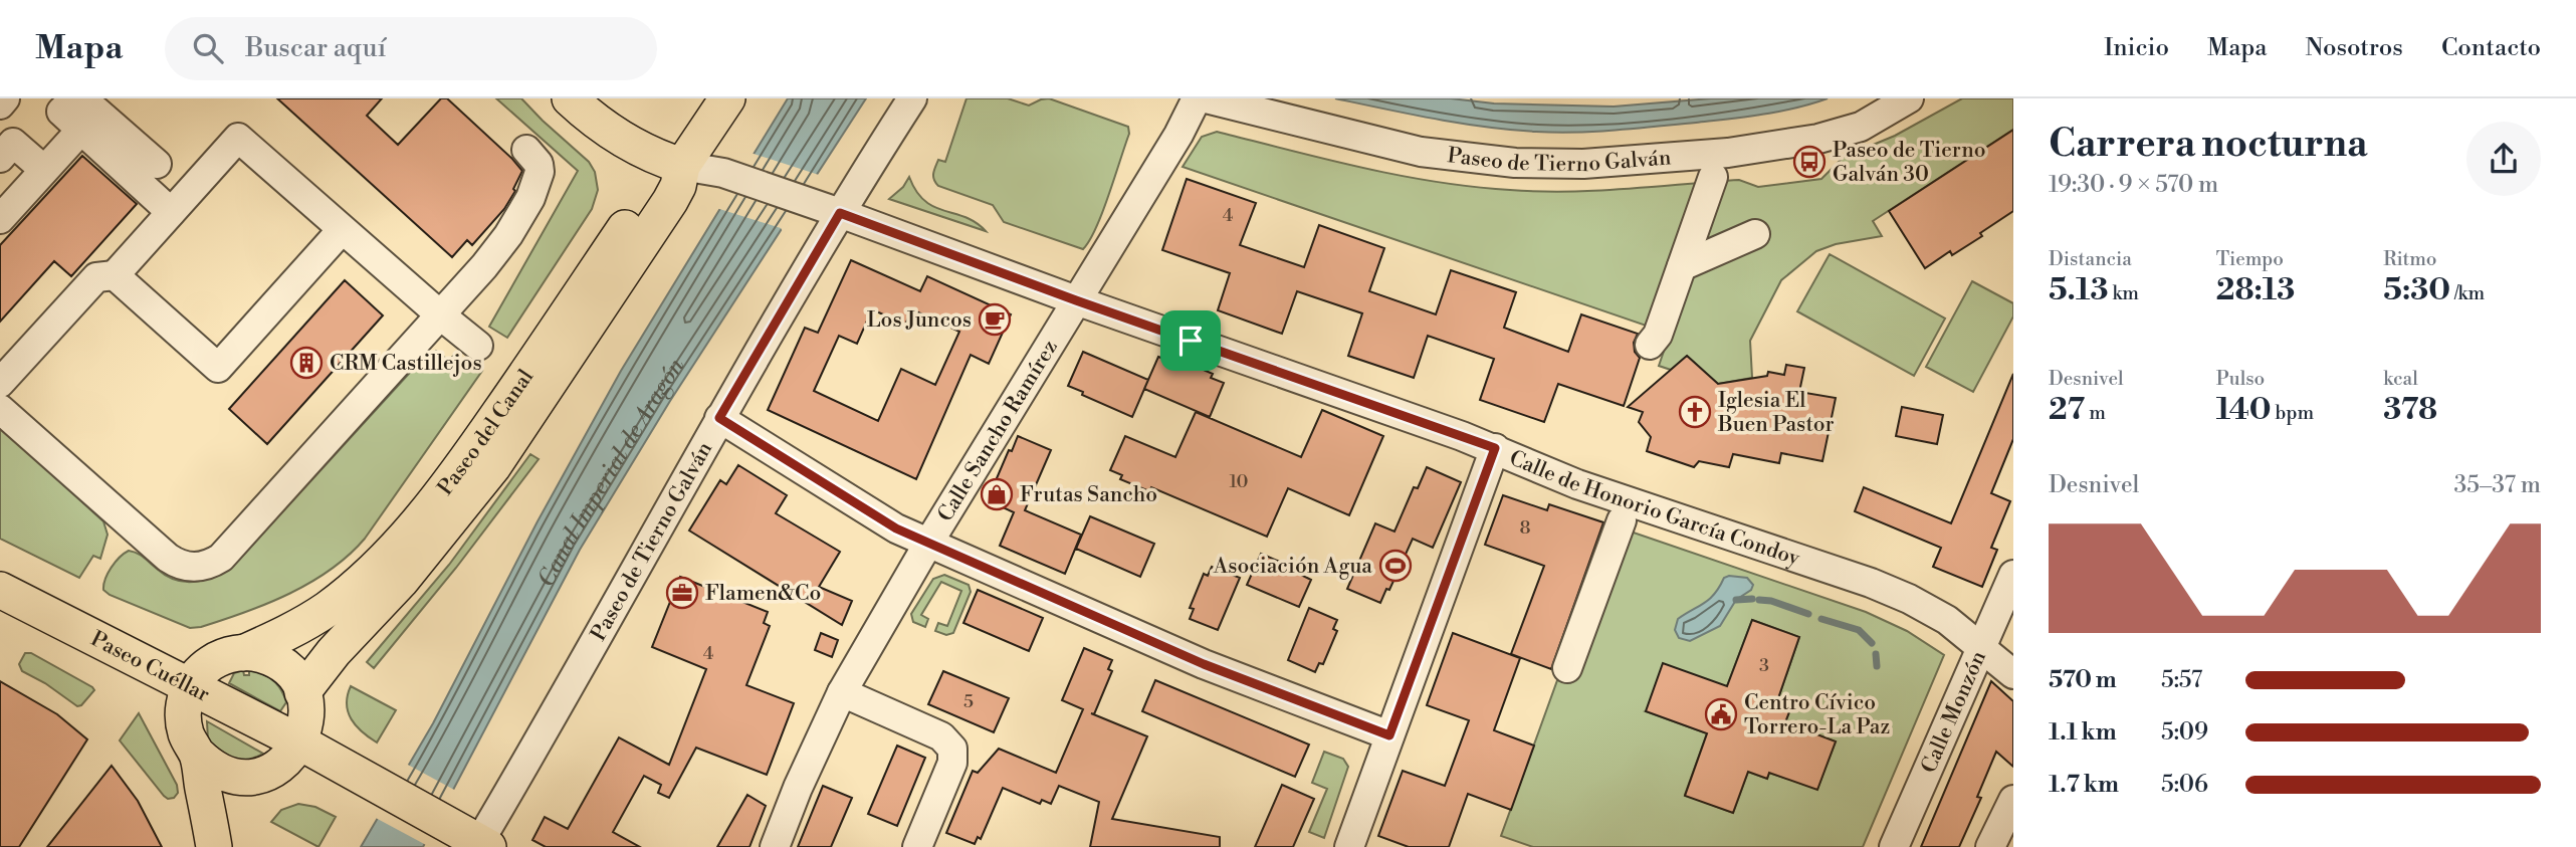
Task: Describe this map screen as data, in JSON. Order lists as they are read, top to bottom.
{
  "streets": {
    "main road": ["Paseo del Canal", "Paseo Cuéllar"],
    "street": [
      "Paseo de Tierno Galván",
      "Calle Sancho Ramírez",
      "Calle de Honorio García Condoy",
      "Calle Monzón"
    ]
  },
  "crossings": [
    ["Paseo de Tierno Galván", "Calle de Honorio García Condoy"],
    ["Paseo de Tierno Galván", "Paseo Cuéllar"],
    ["Paseo del Canal", "Calle de Honorio García Condoy"],
    ["Paseo del Canal", "Paseo Cuéllar"],
    ["Calle Sancho Ramírez", "Calle de Honorio García Condoy"],
    ["Calle de Honorio García Condoy", "Calle Monzón"]
  ],
  "water": ["Canal Imperial de Aragón"],
  "places": {
    "bus stop": ["Paseo de Tierno Galván 30"],
    "cafe": ["Los Juncos"],
    "building": ["CRM Castillejos"],
    "church": ["Iglesia El Buen Pastor"],
    "shop": ["Frutas Sancho"],
    "sports": ["Asociación Agua"],
    "office": ["Flamen&Co"],
    "public building": ["Centro Cívico Torrero-La Paz"]
  },
  "house_numbers": [
    "4",
    "10",
    "8",
    "4",
    "3",
    "5"
  ],
  "page": {
    "header": "Mapa",
    "search": "Buscar aquí",
    "nav": [
      "Inicio",
      "Mapa",
      "Nosotros",
      "Contacto"
    ],
    "heading": ["Carrera nocturna", "19:30 · 9 × 570 m"],
    "stats": [
      ["Distancia", "5.13 km"],
      ["Tiempo", "28:13"],
      ["Ritmo", "5:30 /km"],
      ["Desnivel", "27 m"],
      ["Pulso", "140 bpm"],
      ["kcal", "378"]
    ],
    "chart": ["Desnivel", "35–37 m"],
    "list": [
      {
        "name": "570 m",
        "note": "5:57"
      },
      {
        "name": "1.1 km",
        "note": "5:09"
      },
      {
        "name": "1.7 km",
        "note": "5:06"
      }
    ]
  }
}
